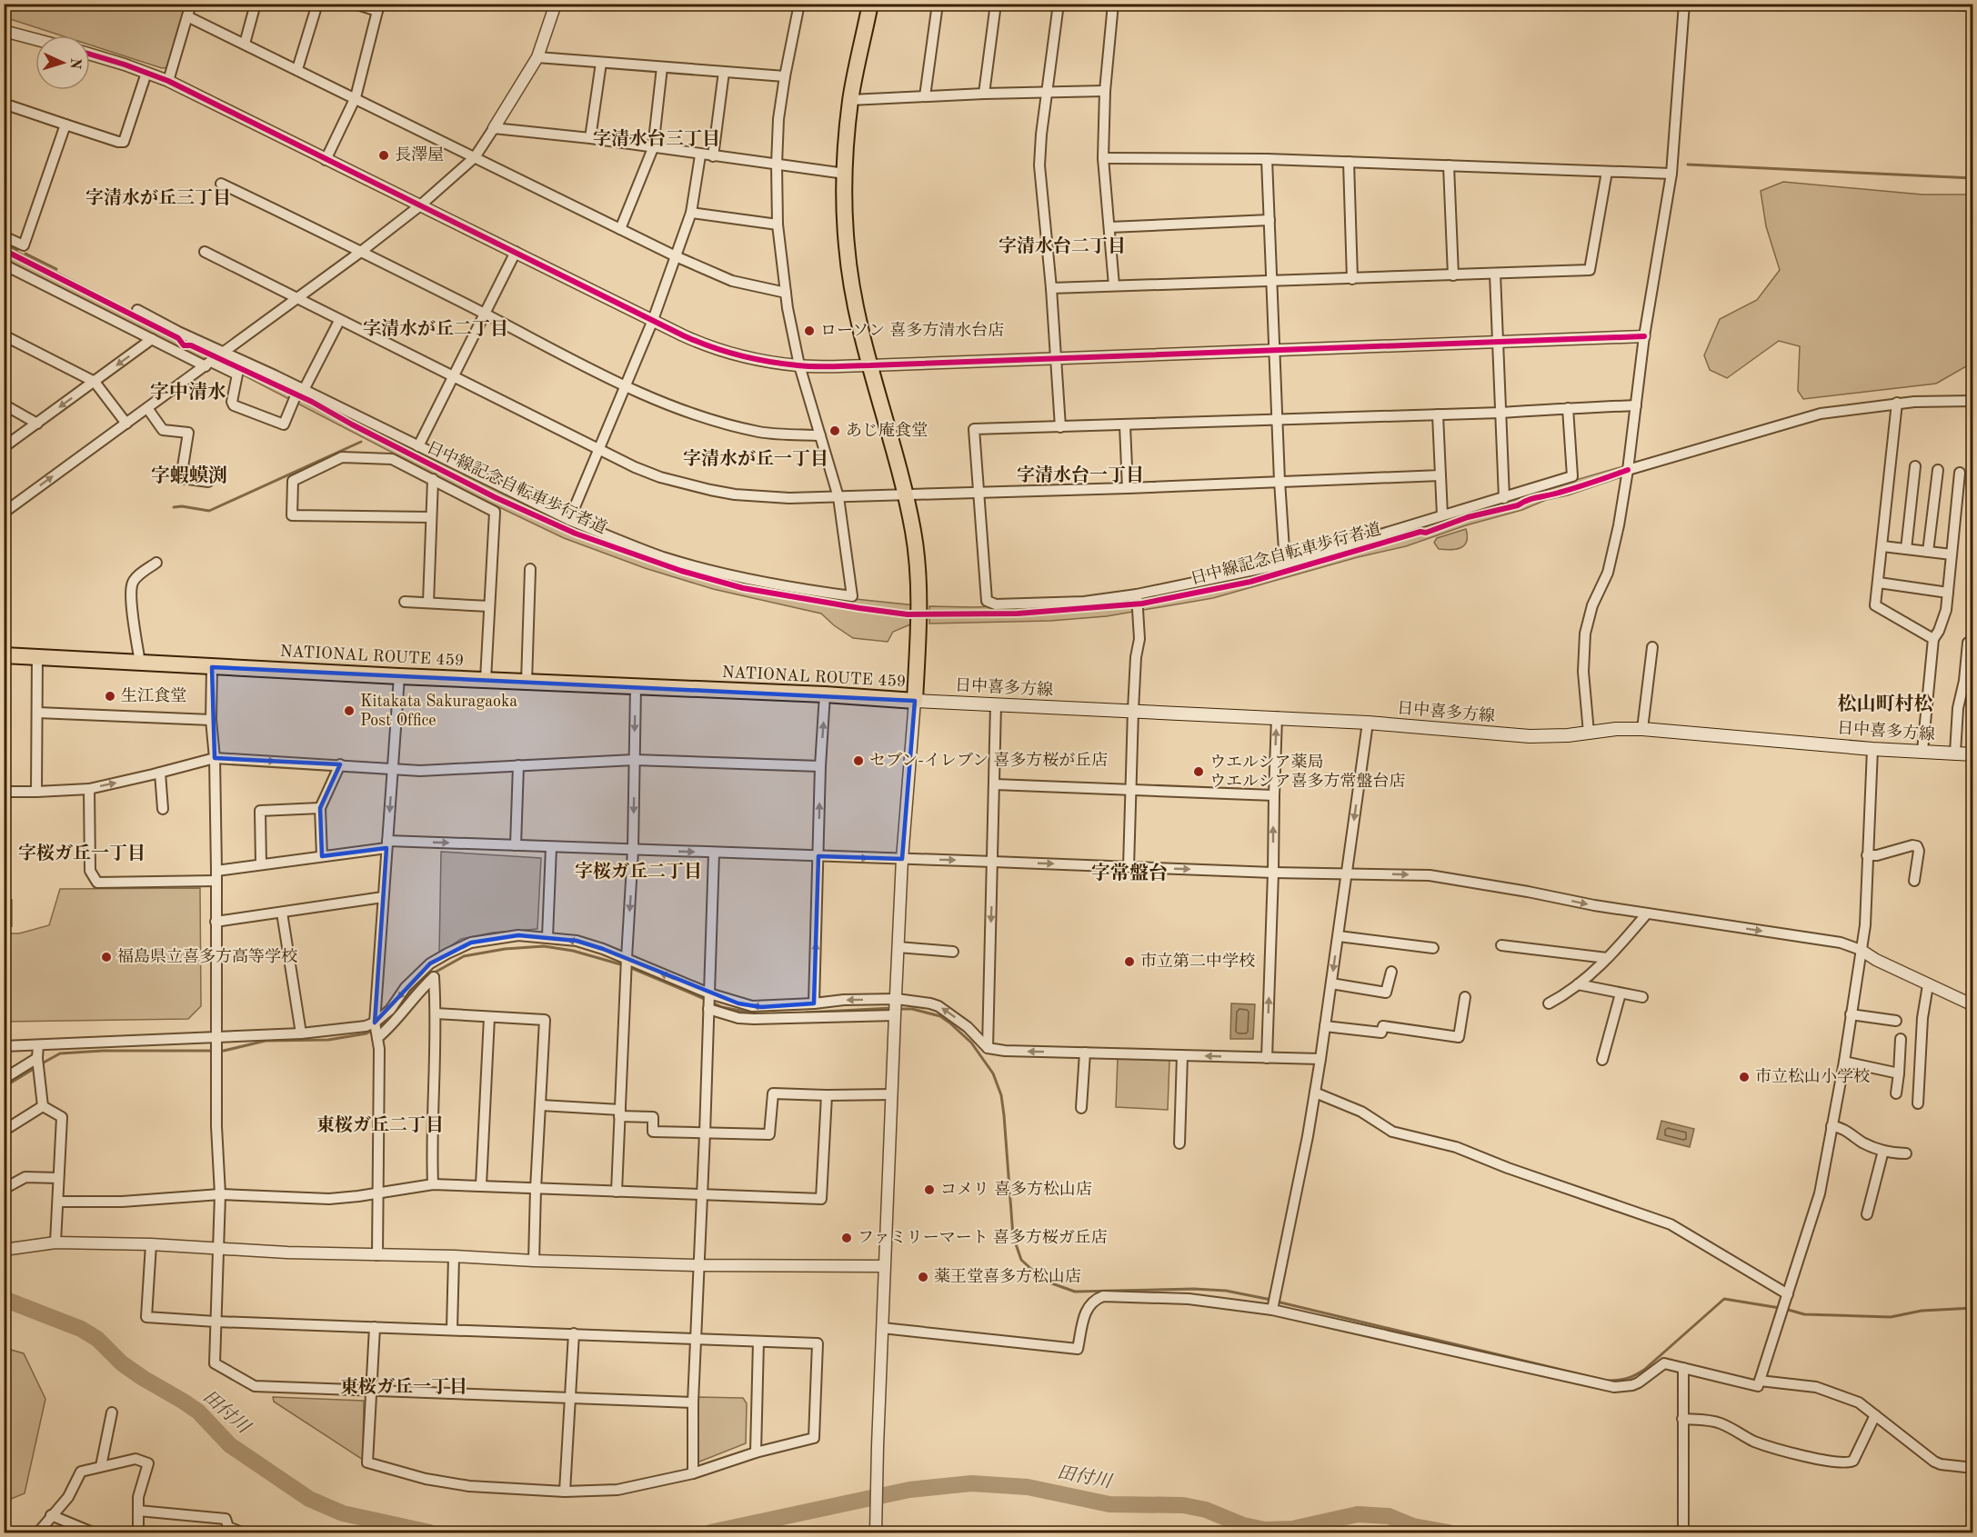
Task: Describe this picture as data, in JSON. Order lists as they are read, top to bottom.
{
  "streets": {
    "highway": ["NATIONAL ROUTE 459"],
    "main road": ["日中喜多方線"],
    "cycle path": ["日中線記念自転車歩行者道"]
  },
  "crossings": [
    ["NATIONAL ROUTE 459", "日中喜多方線"]
  ],
  "districts": [
    "字清水台三丁目",
    "字清水が丘三丁目",
    "字清水台二丁目",
    "字清水が丘二丁目",
    "字中清水",
    "字清水が丘一丁目",
    "字蝦蟆渕",
    "字清水台一丁目",
    "松山町村松",
    "字桜ガ丘一丁目",
    "字桜ガ丘二丁目",
    "字常盤台",
    "東桜ガ丘二丁目",
    "東桜ガ丘一丁目"
  ],
  "water": ["田付川"],
  "places": [
    "長澤屋",
    "ローソン 喜多方清水台店",
    "あじ庵食堂",
    "生江食堂",
    "Kitakata Sakuragaoka Post Office",
    "セブン-イレブン 喜多方桜が丘店",
    "ウエルシア薬局 ウエルシア喜多方常盤台店",
    "福島県立喜多方高等学校",
    "市立第二中学校",
    "市立松山小学校",
    "コメリ 喜多方松山店",
    "ファミリーマート 喜多方桜ガ丘店",
    "薬王堂喜多方松山店"
  ],
  "north": "right"
}
